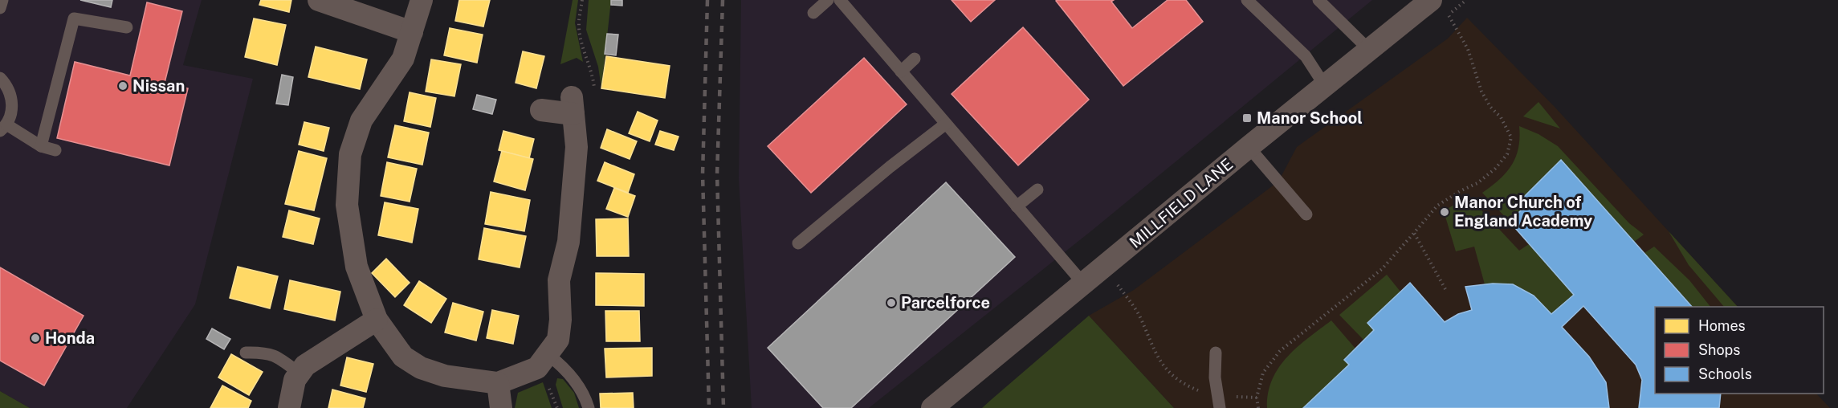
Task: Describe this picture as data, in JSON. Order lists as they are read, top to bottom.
{
  "streets": {
    "street": ["MILLFIELD LANE"]
  },
  "places": {
    "other": [
      "Nissan",
      "Manor Church of England Academy",
      "Parcelforce",
      "Honda"
    ],
    "transit": ["Manor School"]
  },
  "legend": ["Homes", "Shops", "Schools"]
}
